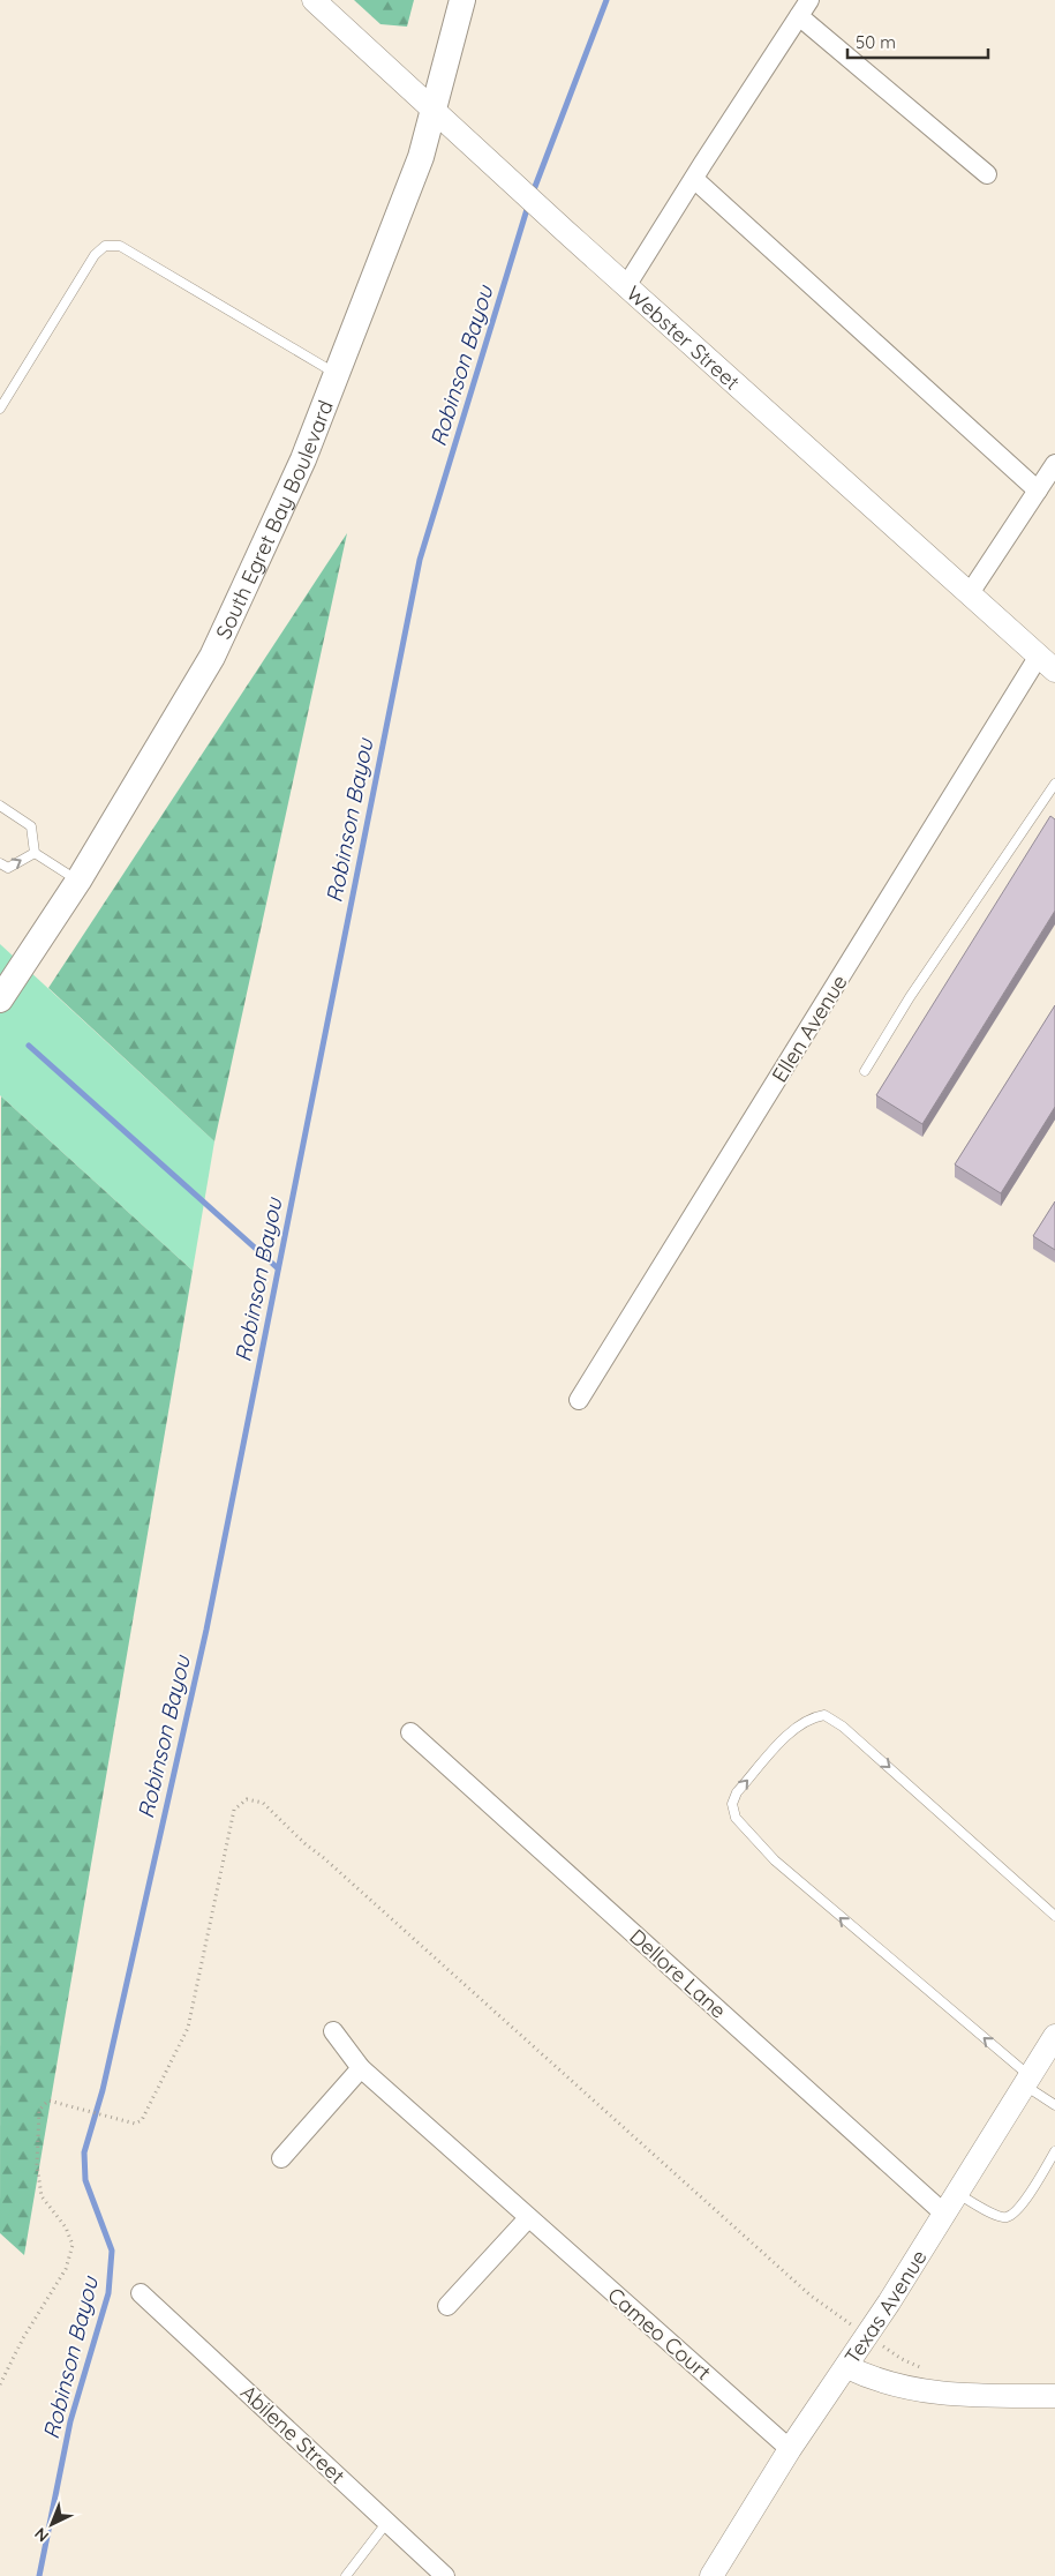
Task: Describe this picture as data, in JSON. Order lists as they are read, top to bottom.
{
  "streets": {
    "main road": ["South Egret Bay Boulevard"],
    "street": [
      "Webster Street",
      "Ellen Avenue",
      "Dellore Lane",
      "Texas Avenue",
      "Cameo Court",
      "Abilene Street"
    ]
  },
  "crossings": [
    ["Webster Street", "South Egret Bay Boulevard"],
    ["Webster Street", "Ellen Avenue"],
    ["Dellore Lane", "Texas Avenue"],
    ["Texas Avenue", "Cameo Court"]
  ],
  "water": ["Robinson Bayou"],
  "scale_bar": "50 m",
  "north": "bottom left"
}
